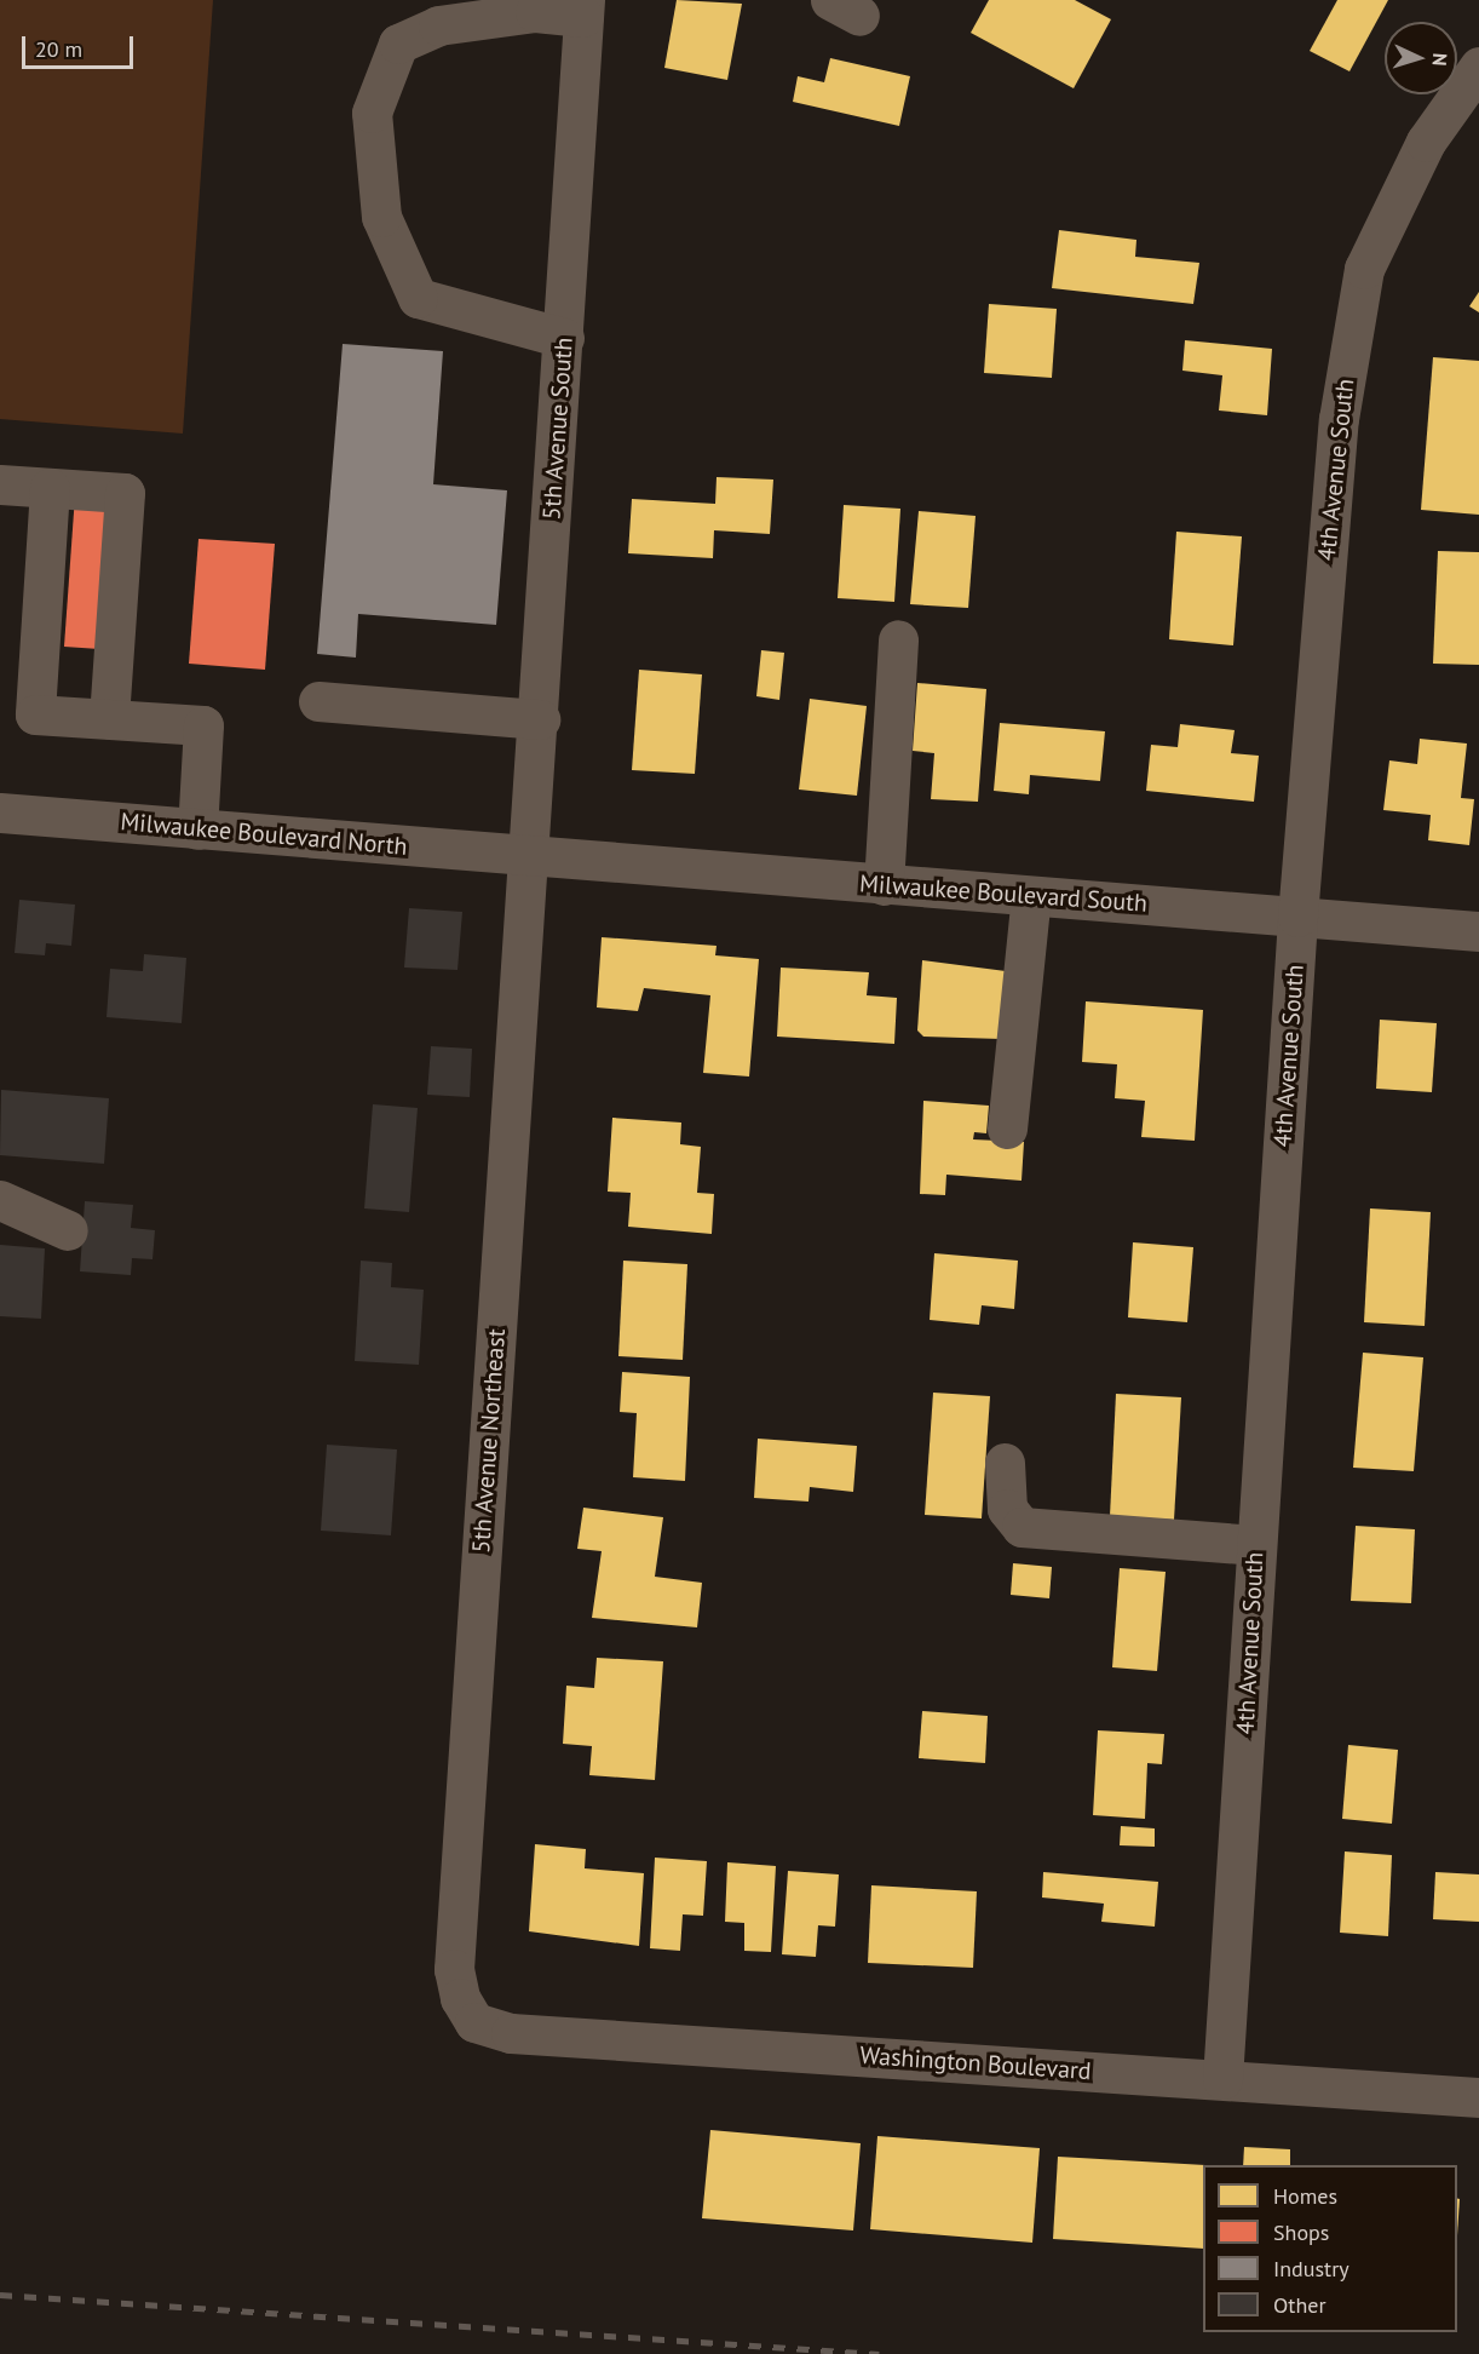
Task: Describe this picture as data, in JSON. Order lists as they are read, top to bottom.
{
  "streets": {
    "street": [
      "5th Avenue South",
      "4th Avenue South",
      "Milwaukee Boulevard North",
      "Milwaukee Boulevard South",
      "5th Avenue Northeast",
      "Washington Boulevard"
    ]
  },
  "crossings": [
    ["5th Avenue South", "Milwaukee Boulevard North"],
    ["5th Avenue South", "Milwaukee Boulevard South"],
    ["5th Avenue South", "5th Avenue Northeast"],
    ["4th Avenue South", "Milwaukee Boulevard South"],
    ["4th Avenue South", "Washington Boulevard"],
    ["Milwaukee Boulevard North", "Milwaukee Boulevard South"],
    ["Milwaukee Boulevard North", "5th Avenue Northeast"],
    ["Milwaukee Boulevard South", "5th Avenue Northeast"],
    ["5th Avenue Northeast", "Washington Boulevard"]
  ],
  "legend": [
    "Homes",
    "Shops",
    "Industry",
    "Other"
  ],
  "scale_bar": "20 m",
  "north": "right"
}
